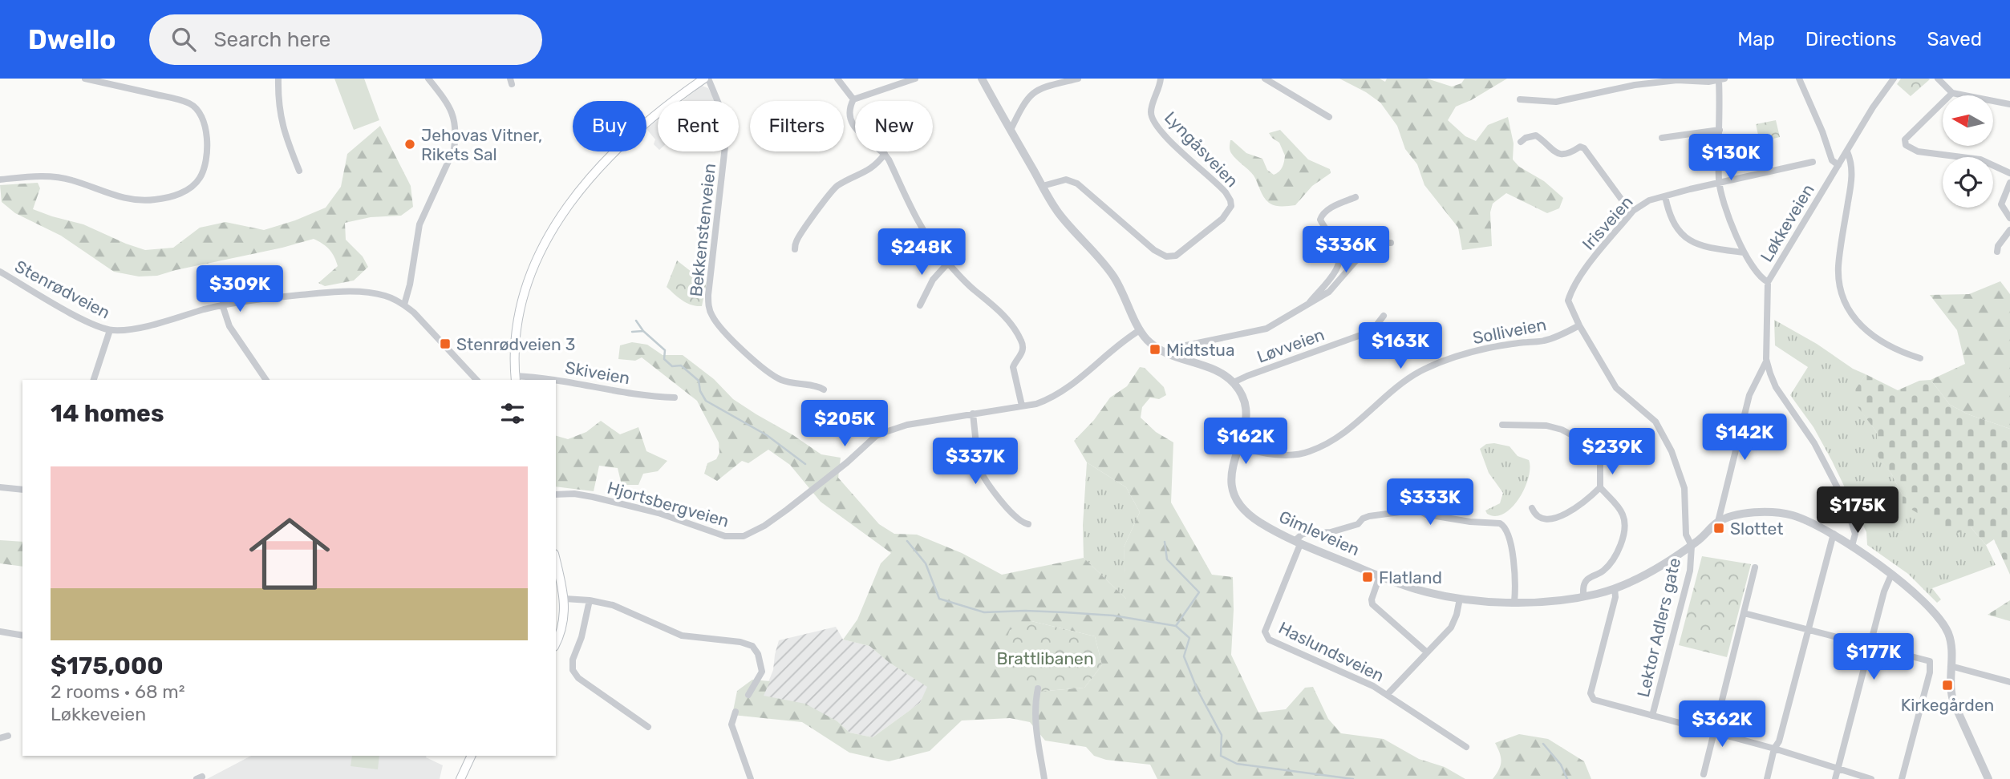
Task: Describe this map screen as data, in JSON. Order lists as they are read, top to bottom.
{
  "streets": {
    "street": [
      "Lyngåsveien",
      "Irisveien",
      "Løkkeveien",
      "Bekkenstenveien",
      "Stenrødveien",
      "Solliveien",
      "Løvveien",
      "Skiveien",
      "Hjortsbergveien",
      "Gimleveien",
      "Lektor Adlers gate",
      "Haslundsveien"
    ]
  },
  "crossings": [
    ["Irisveien", "Solliveien"],
    ["Irisveien", "Gimleveien"],
    ["Irisveien", "Lektor Adlers gate"],
    ["Løkkeveien", "Gimleveien"],
    ["Solliveien", "Gimleveien"],
    ["Løvveien", "Gimleveien"],
    ["Gimleveien", "Lektor Adlers gate"],
    ["Gimleveien", "Haslundsveien"]
  ],
  "parks": ["Brattlibanen"],
  "places": {
    "other": ["Jehovas Vitner, Rikets Sal"],
    "transit": [
      "Stenrødveien 3",
      "Midtstua",
      "Slottet",
      "Flatland",
      "Kirkegården"
    ]
  },
  "north": "left",
  "page": {
    "header": "Dwello",
    "search": "Search here",
    "nav": ["Map", "Directions", "Saved"],
    "chip": [
      "Buy",
      "Rent",
      "Filters",
      "New"
    ],
    "price": [
      "$130K",
      "$336K",
      "$248K",
      "$309K",
      "$163K",
      "$205K",
      "$142K",
      "$162K",
      "$239K",
      "$337K",
      "$333K",
      "$175K",
      "$177K",
      "$362K"
    ],
    "heading": "14 homes",
    "list": [
      {
        "name": "$175,000",
        "note": "2 rooms · 68 m² · Løkkeveien"
      }
    ]
  }
}
